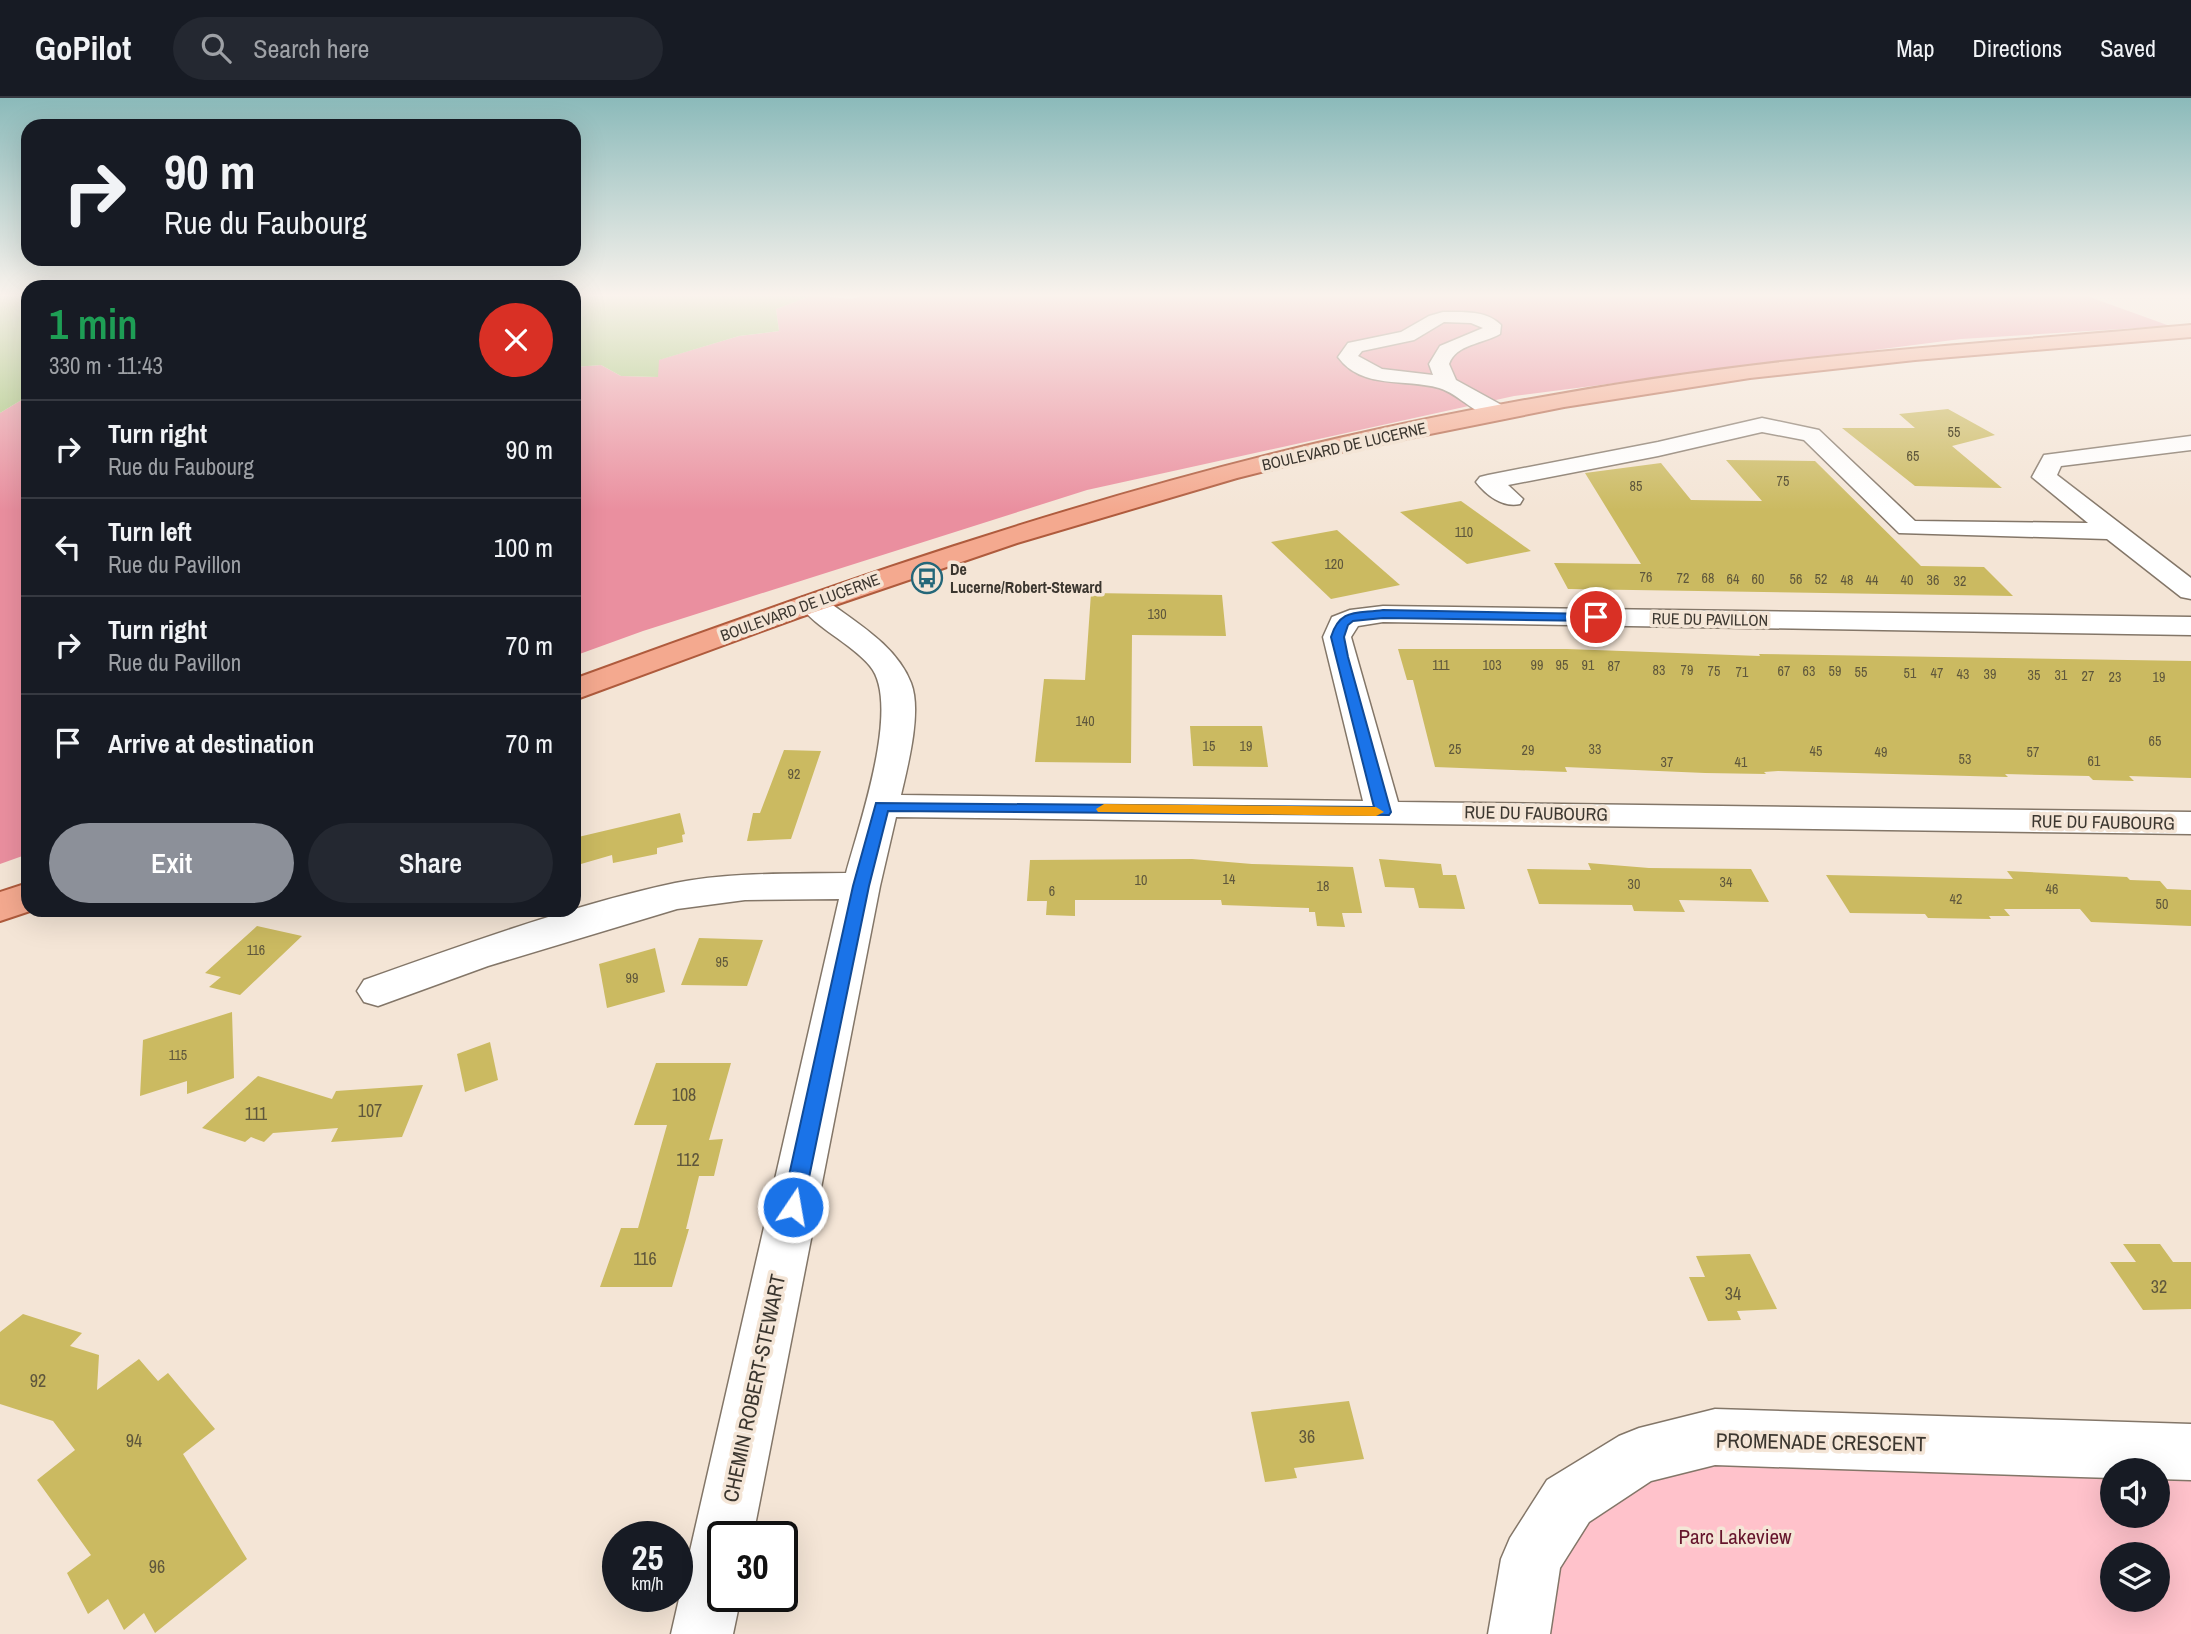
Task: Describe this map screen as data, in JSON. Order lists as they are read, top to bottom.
{
  "streets": {
    "main road": ["BOULEVARD DE LUCERNE"],
    "street": [
      "RUE DU PAVILLON",
      "RUE DU FAUBOURG",
      "CHEMIN ROBERT-STEWART",
      "PROMENADE CRESCENT"
    ]
  },
  "crossings": [
    ["BOULEVARD DE LUCERNE", "CHEMIN ROBERT-STEWART"],
    ["RUE DU PAVILLON", "RUE DU FAUBOURG"],
    ["RUE DU FAUBOURG", "CHEMIN ROBERT-STEWART"]
  ],
  "parks": ["Parc Lakeview"],
  "places": {
    "bus stop": ["De Lucerne/Robert-Steward"]
  },
  "house_numbers": [
    "55",
    "65",
    "75",
    "85",
    "110",
    "120",
    "76",
    "72",
    "68",
    "64",
    "60",
    "56",
    "52",
    "48",
    "44",
    "40",
    "36",
    "32",
    "130",
    "111",
    "103",
    "99",
    "95",
    "91",
    "87",
    "83",
    "79",
    "75",
    "67",
    "63",
    "59",
    "71",
    "55",
    "51",
    "47",
    "43",
    "39",
    "35",
    "31",
    "27",
    "23",
    "19",
    "140",
    "65",
    "15",
    "19",
    "25",
    "33",
    "29",
    "45",
    "49",
    "57",
    "53",
    "61",
    "37",
    "41",
    "92",
    "14",
    "10",
    "34",
    "30",
    "18",
    "46",
    "6",
    "42",
    "50",
    "116",
    "95",
    "99",
    "115",
    "108",
    "107",
    "111",
    "112",
    "116",
    "32",
    "34",
    "92",
    "36",
    "94",
    "96"
  ],
  "page": {
    "header": "GoPilot",
    "search": "Search here",
    "nav": ["Map", "Directions", "Saved"],
    "turn": ["90 m", "Rue du Faubourg"],
    "heading": ["1 min", "330 m · 11:43"],
    "list": [
      {
        "name": "Turn right",
        "note": "Rue du Faubourg",
        "value": "90 m"
      },
      {
        "name": "Turn left",
        "note": "Rue du Pavillon",
        "value": "100 m"
      },
      {
        "name": "Turn right",
        "note": "Rue du Pavillon",
        "value": "70 m"
      },
      {
        "name": "Arrive at destination",
        "value": "70 m"
      }
    ],
    "buttons": ["Exit", "Share"],
    "speed": "25 km/h",
    "limit": "30"
  }
}
